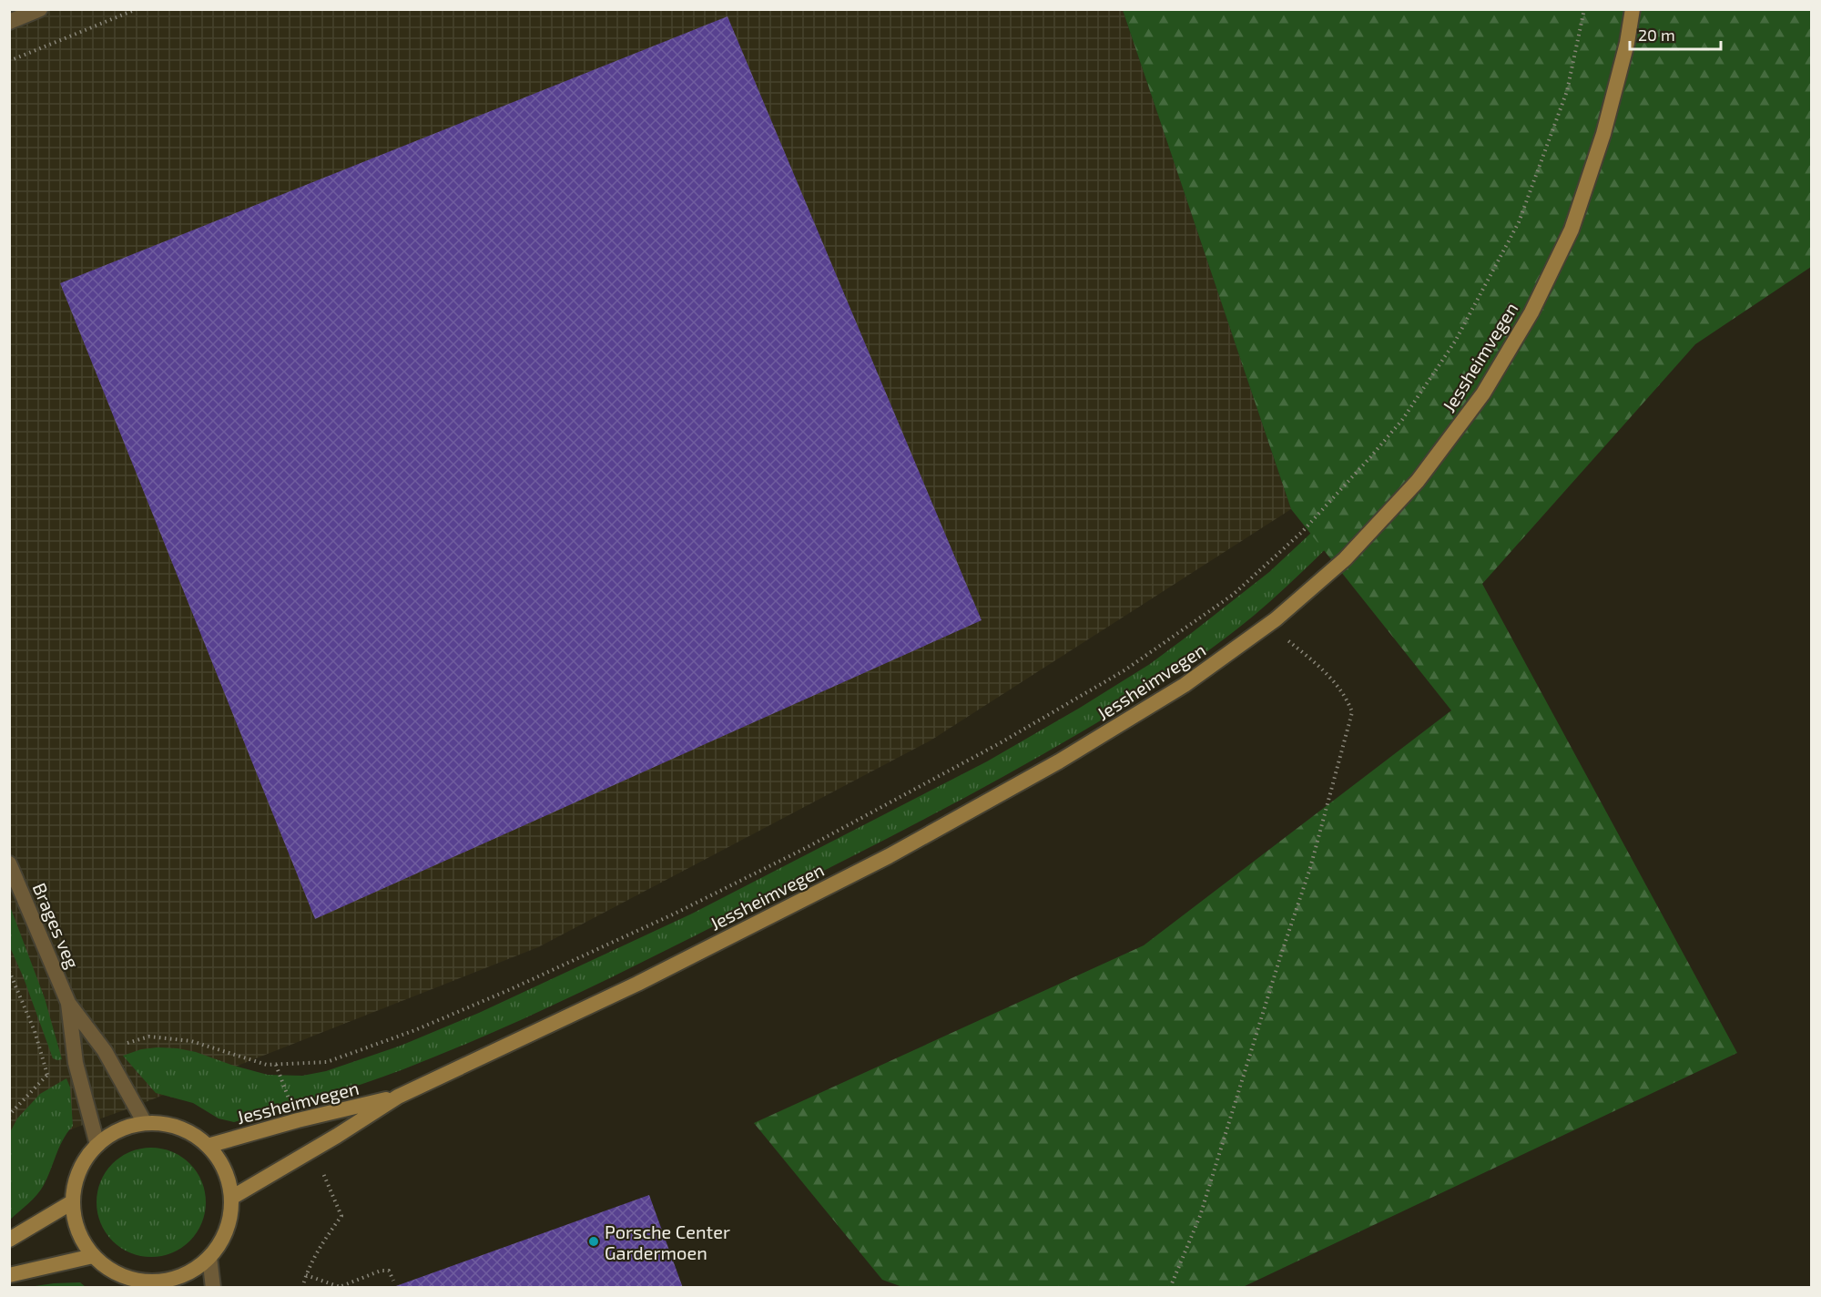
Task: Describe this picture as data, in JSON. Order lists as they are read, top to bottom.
{
  "streets": {
    "main road": ["Jessheimvegen"],
    "street": ["Brages veg"]
  },
  "places": ["Porsche Center Gardermoen"],
  "scale_bar": "20 m"
}
